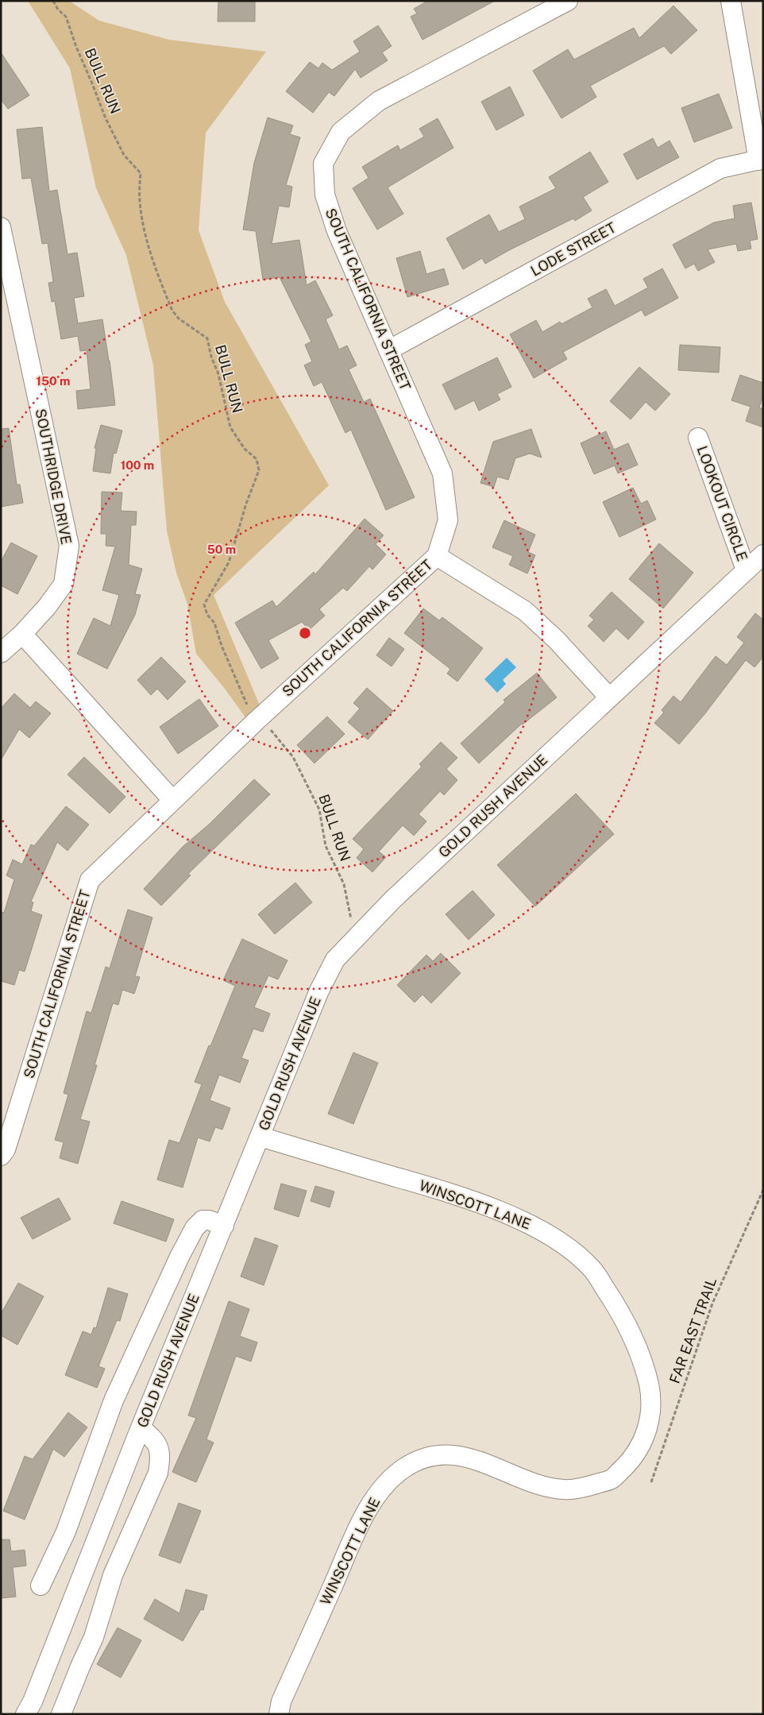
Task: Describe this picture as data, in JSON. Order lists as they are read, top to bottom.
{
  "streets": {
    "street": [
      "LODE STREET",
      "SOUTH CALIFORNIA STREET",
      "SOUTHRIDGE DRIVE",
      "LOOKOUT CIRCLE",
      "GOLD RUSH AVENUE",
      "WINSCOTT LANE"
    ],
    "path": ["BULL RUN", "FAR EAST TRAIL"]
  },
  "crossings": [
    ["LODE STREET", "SOUTH CALIFORNIA STREET"],
    ["LOOKOUT CIRCLE", "GOLD RUSH AVENUE"],
    ["GOLD RUSH AVENUE", "WINSCOTT LANE"]
  ],
  "rings": ["150 m", "100 m", "50 m"]
}
